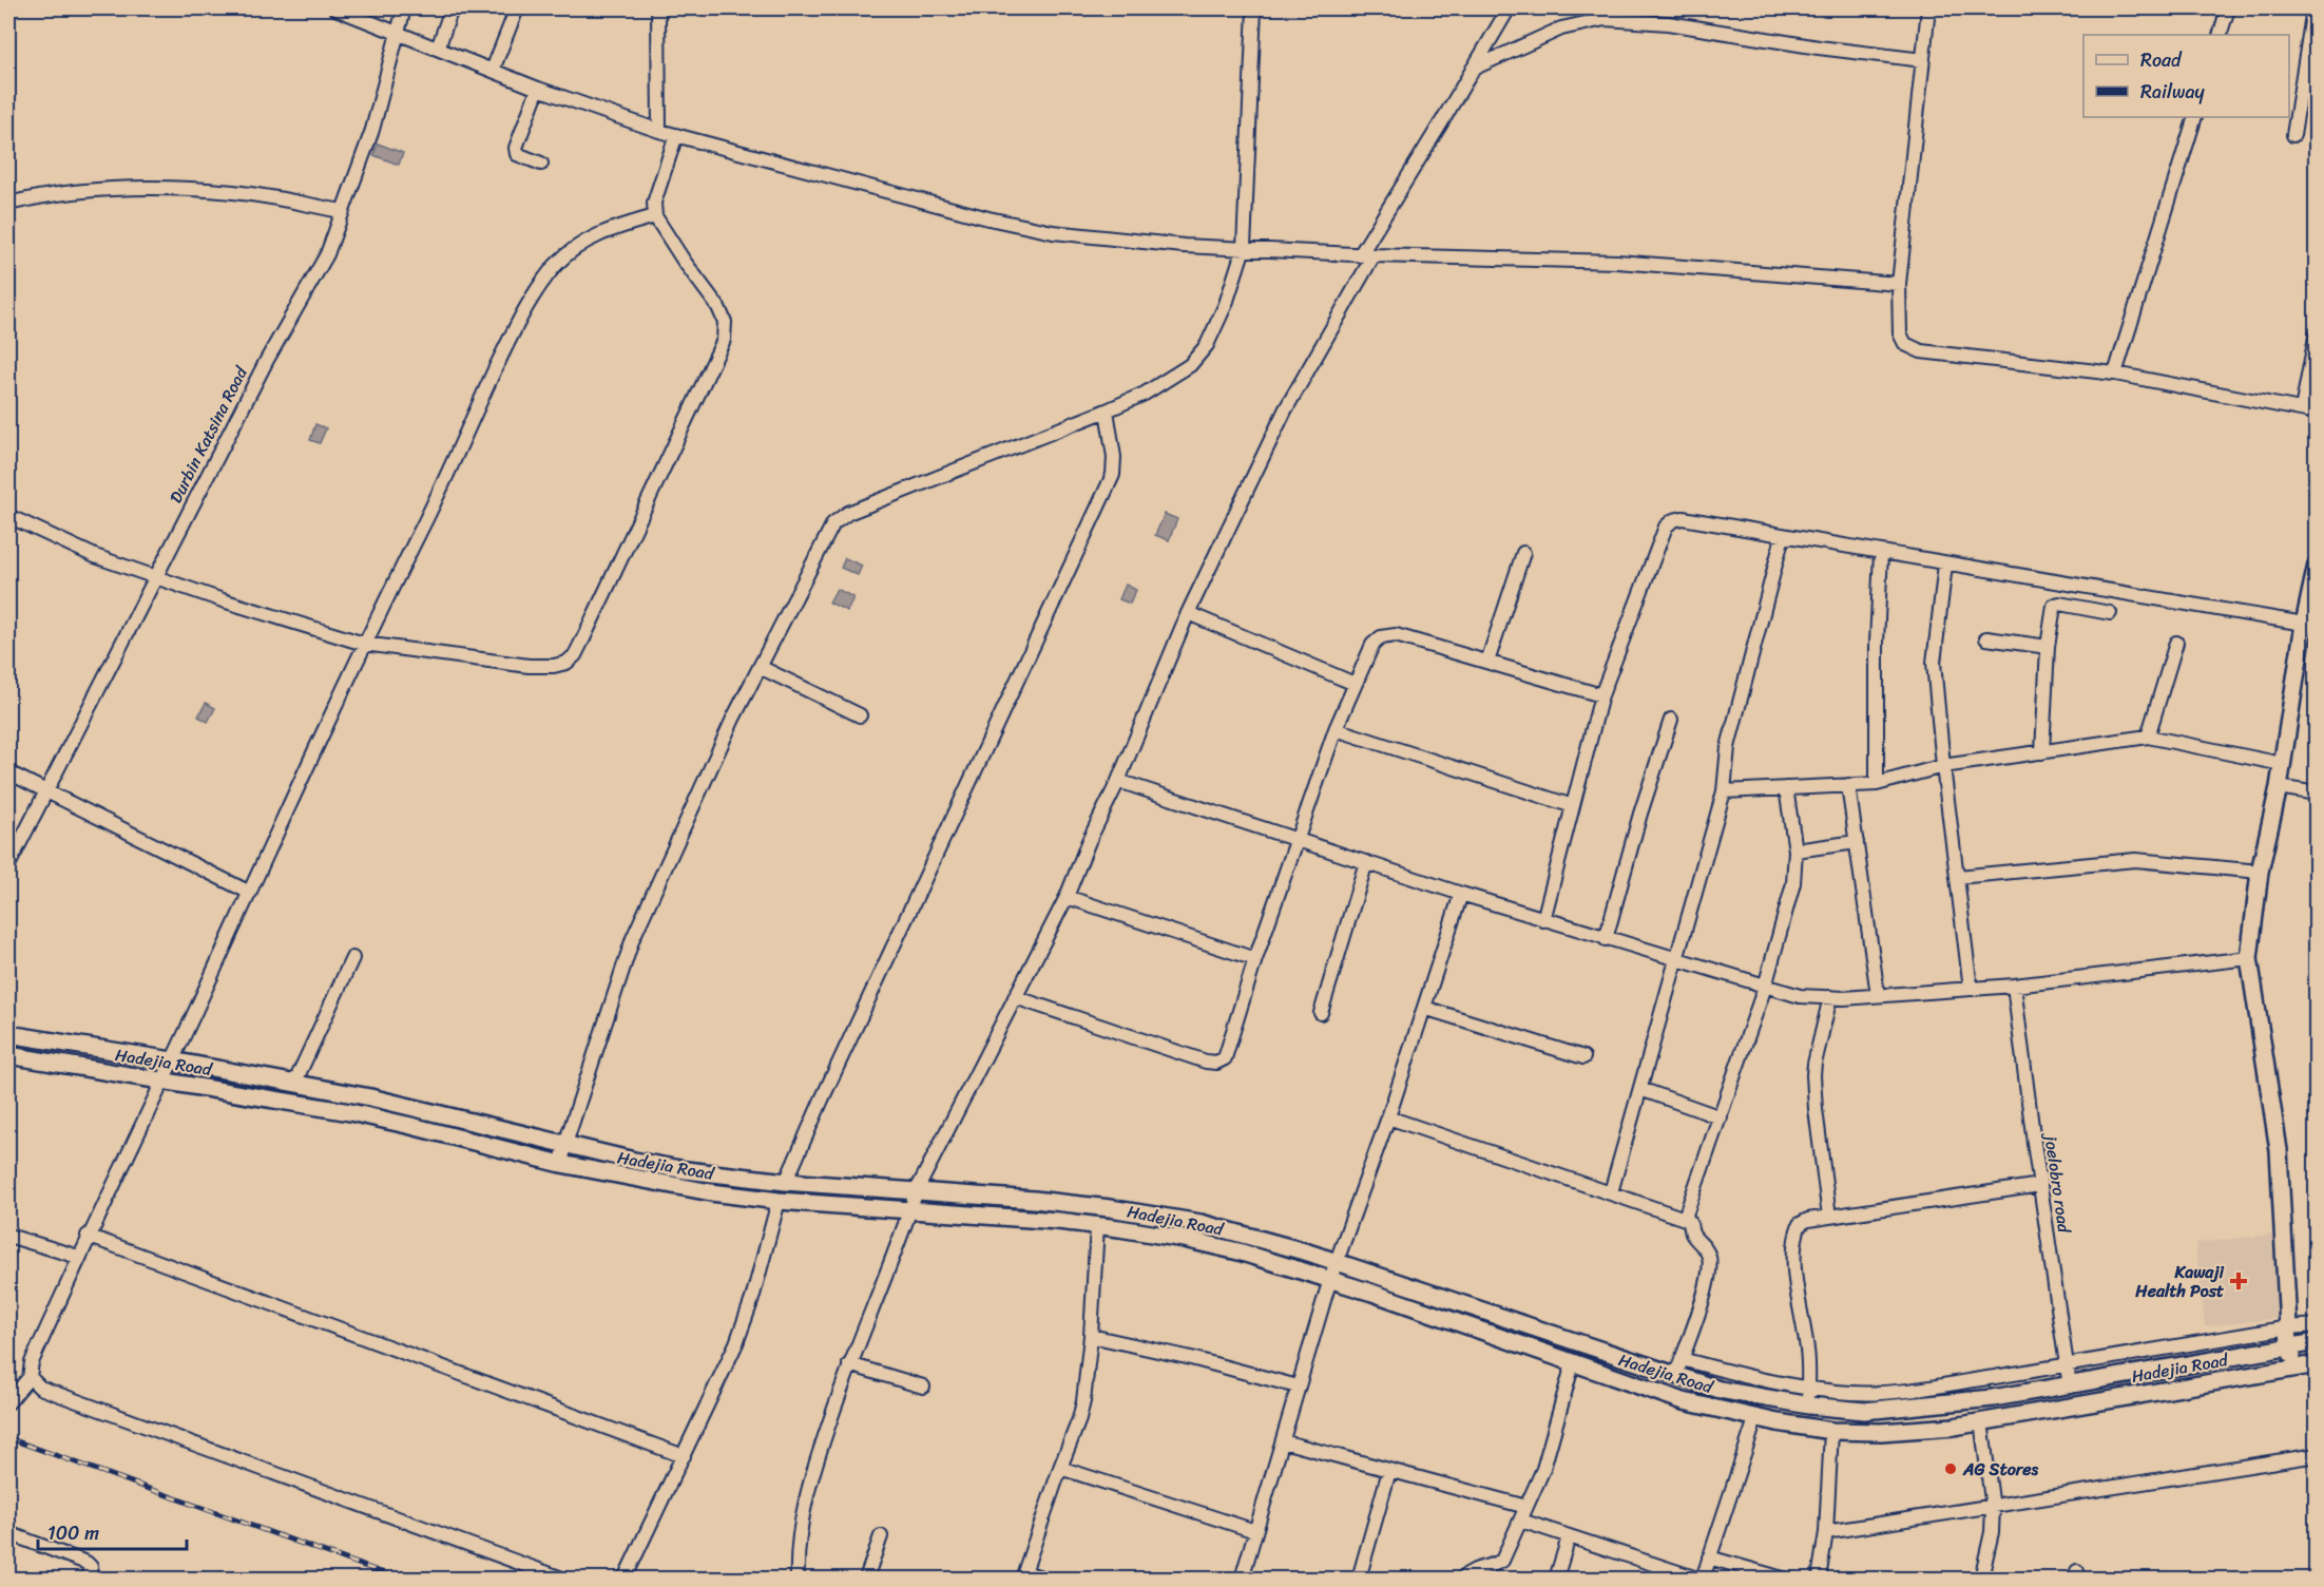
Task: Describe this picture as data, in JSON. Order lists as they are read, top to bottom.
{
  "streets": {
    "main road": ["Hadejia Road"],
    "street": ["Durbin Katsina Road", "joelobro road"]
  },
  "crossings": [
    ["Hadejia Road", "joelobro road"]
  ],
  "places": {
    "health": ["Kawaji Health Post"],
    "other": ["AG Stores"]
  },
  "legend": ["Road", "Railway"],
  "scale_bar": "100 m"
}
